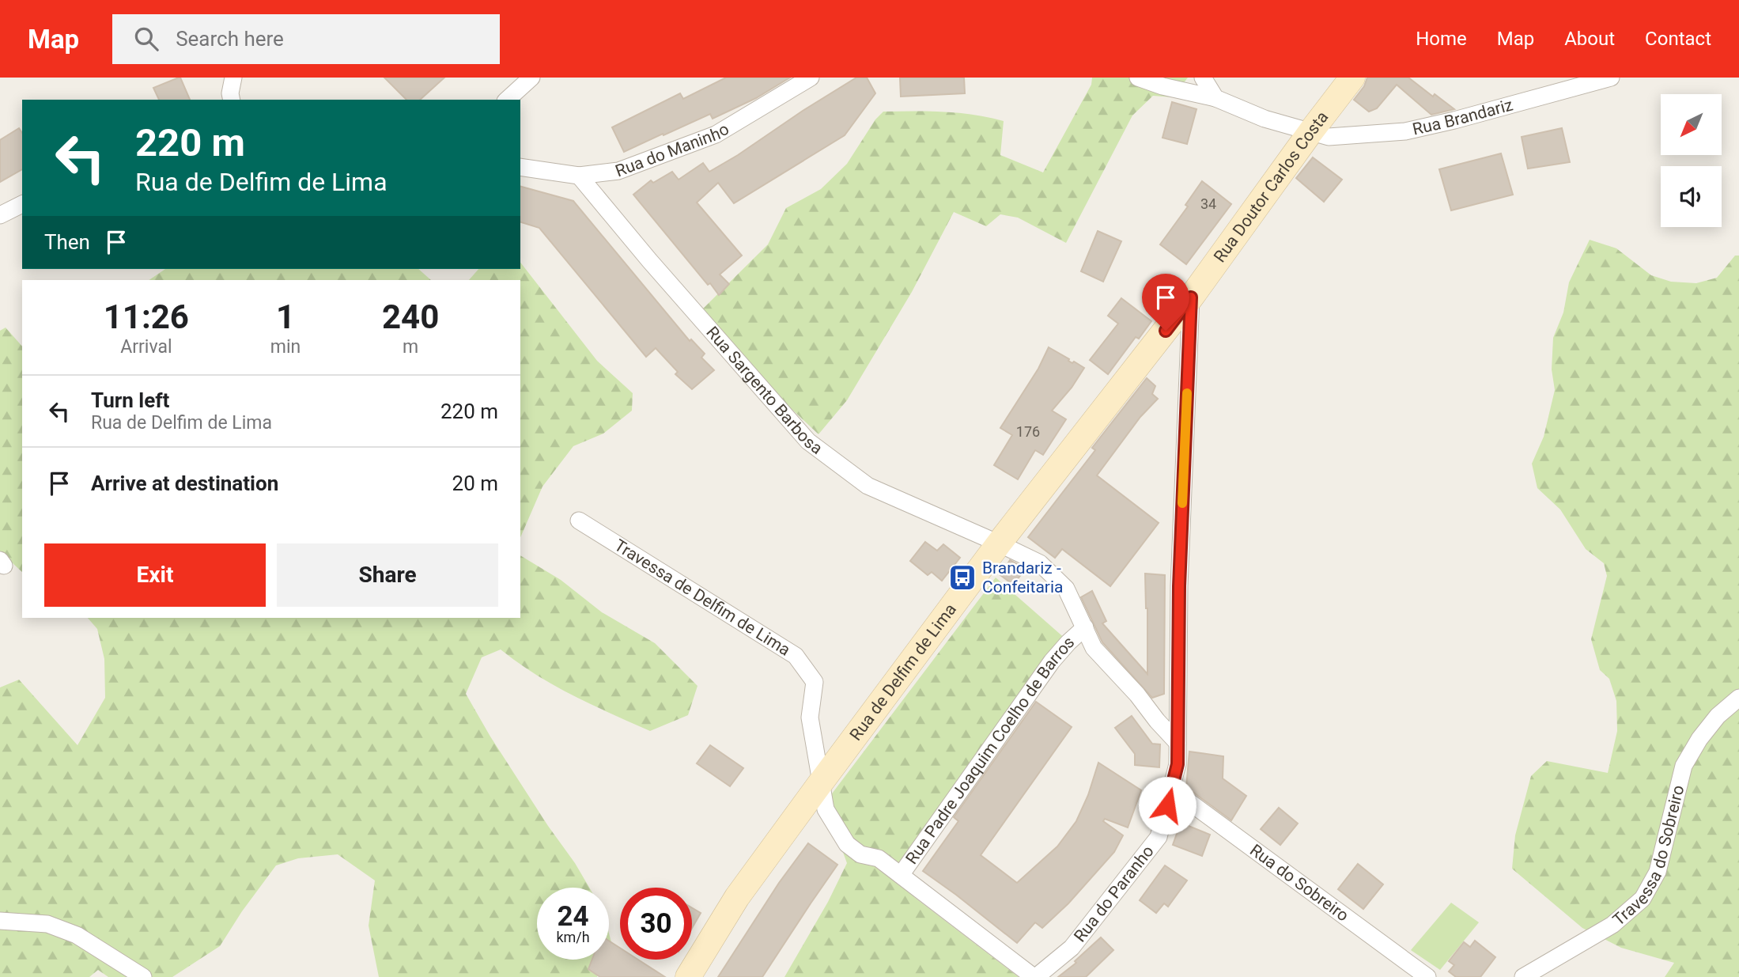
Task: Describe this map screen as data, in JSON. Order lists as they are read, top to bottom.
{
  "streets": {
    "main road": ["Rua Doutor Carlos Costa", "Rua de Delfim de Lima"],
    "street": [
      "Rua Brandariz",
      "Rua do Maninho",
      "Rua Sargento Barbosa",
      "Travessa de Delfim de Lima",
      "Rua Padre Joaquim Coelho de Barros",
      "Travessa do Sobreiro",
      "Rua do Sobreiro",
      "Rua do Paranho"
    ]
  },
  "crossings": [
    ["Rua Brandariz", "Rua Doutor Carlos Costa"],
    ["Rua do Maninho", "Rua Sargento Barbosa"],
    ["Rua Doutor Carlos Costa", "Rua de Delfim de Lima"],
    ["Rua Doutor Carlos Costa", "Rua do Paranho"],
    ["Rua Sargento Barbosa", "Rua de Delfim de Lima"],
    ["Rua Sargento Barbosa", "Rua Padre Joaquim Coelho de Barros"],
    ["Rua Sargento Barbosa", "Rua do Paranho"],
    ["Travessa de Delfim de Lima", "Rua de Delfim de Lima"],
    ["Travessa de Delfim de Lima", "Rua Padre Joaquim Coelho de Barros"],
    ["Travessa de Delfim de Lima", "Rua do Paranho"],
    ["Rua de Delfim de Lima", "Rua do Paranho"],
    ["Rua do Sobreiro", "Rua do Paranho"]
  ],
  "places": {
    "bus stop": ["Brandariz - Confeitaria"]
  },
  "house_numbers": ["34", "176"],
  "north": "bottom left",
  "page": {
    "header": "Map",
    "search": "Search here",
    "nav": [
      "Home",
      "Map",
      "About",
      "Contact"
    ],
    "turn": ["220 m", "Rua de Delfim de Lima"],
    "then": "Then",
    "eta": [
      "11:26",
      "Arrival",
      "1",
      "min",
      "240",
      "m"
    ],
    "list": [
      {
        "name": "Turn left",
        "note": "Rua de Delfim de Lima",
        "value": "220 m"
      },
      {
        "name": "Arrive at destination",
        "value": "20 m"
      }
    ],
    "buttons": ["Exit", "Share"],
    "speed": "24 km/h",
    "limit": "30"
  }
}
